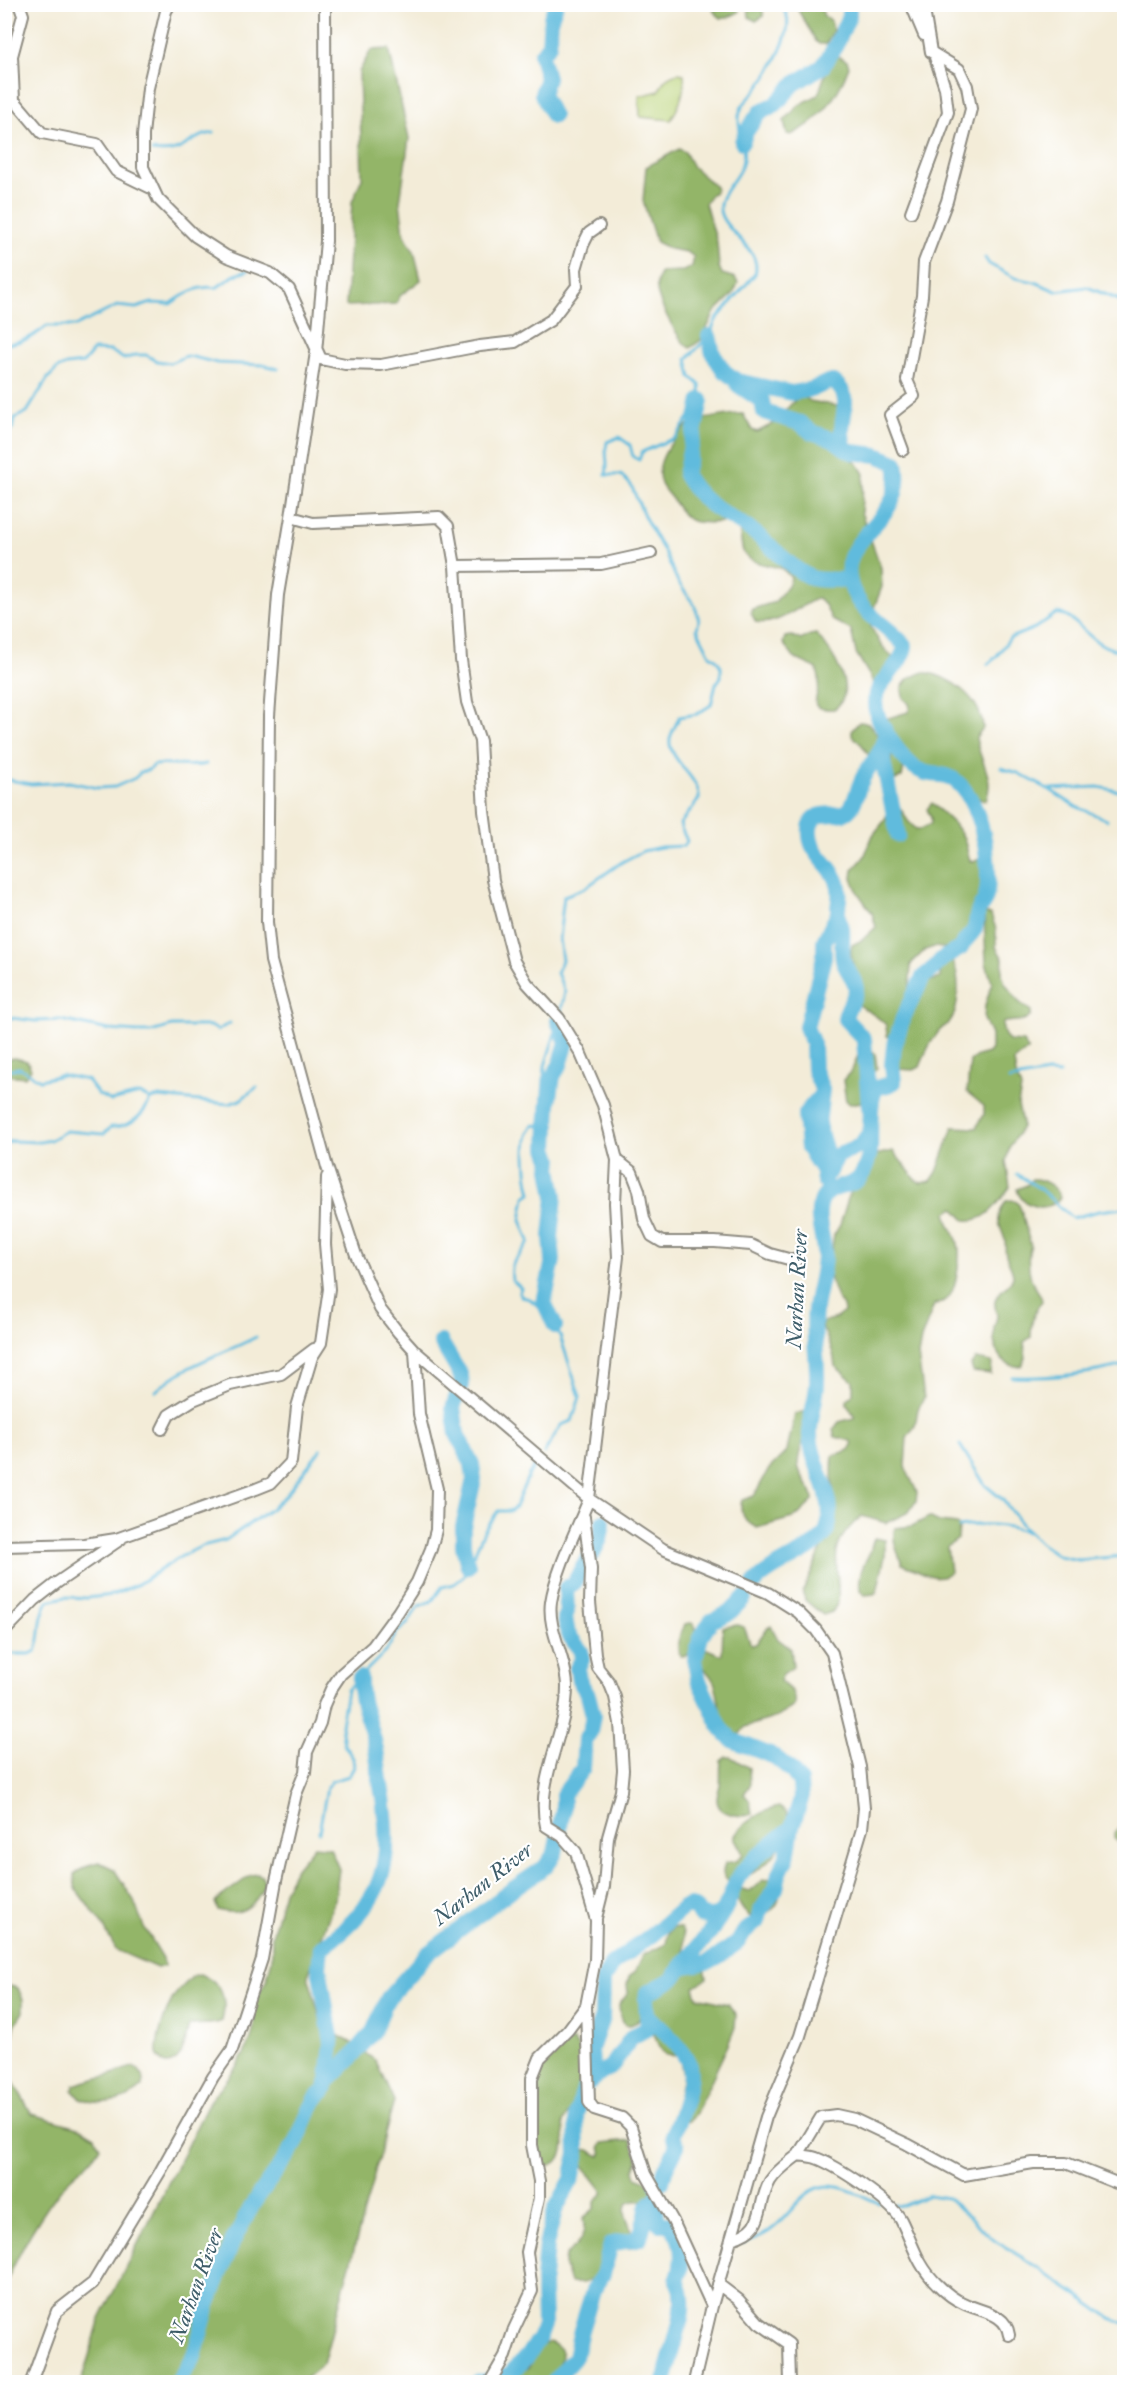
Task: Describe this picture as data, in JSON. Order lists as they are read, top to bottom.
{
  "water": ["Narhan River"]
}
